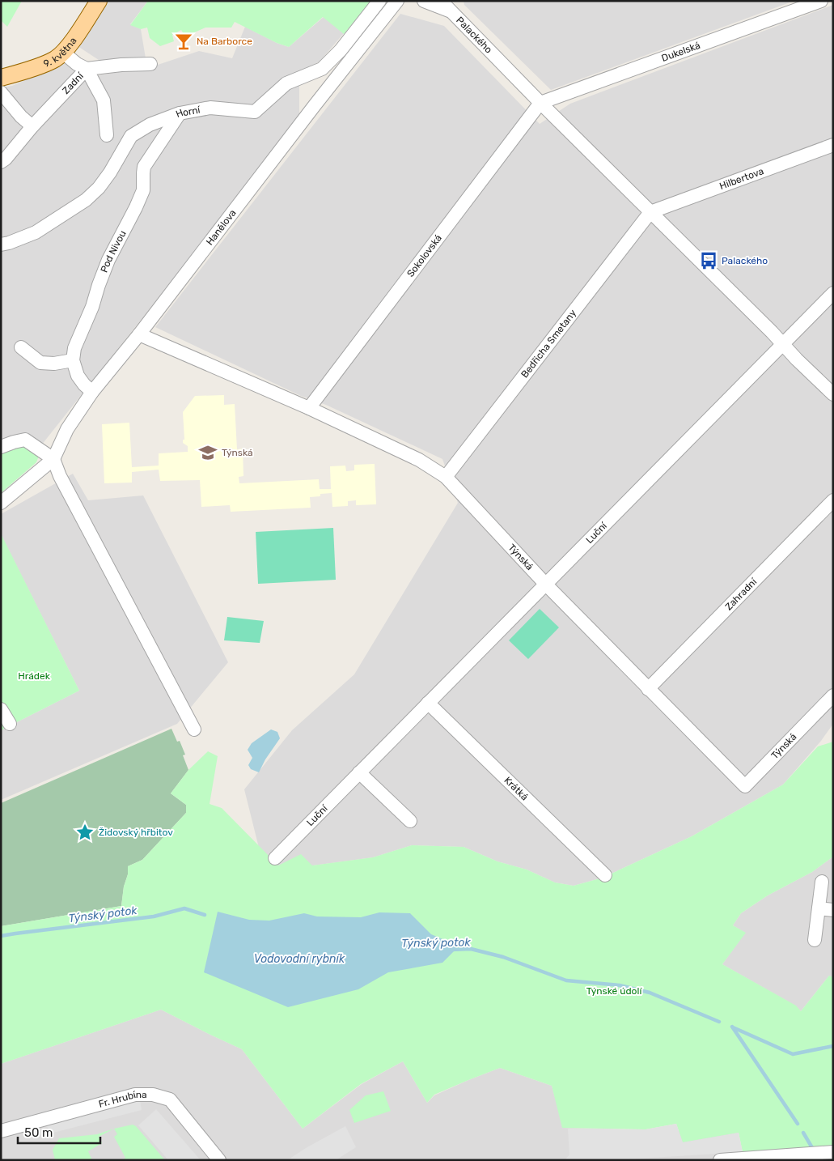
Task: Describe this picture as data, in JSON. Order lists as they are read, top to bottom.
{
  "streets": {
    "main road": ["9. května"],
    "street": [
      "Palackého",
      "Dukelská",
      "Zadní",
      "Horní",
      "Hilbertova",
      "Hanělova",
      "Pod Nivou",
      "Sokolovská",
      "Bedřicha Smetany",
      "Luční",
      "Týnská",
      "Zahradní",
      "Krátká",
      "Fr. Hrubína"
    ]
  },
  "crossings": [
    ["Palackého", "Dukelská"],
    ["Palackého", "Hilbertova"],
    ["Palackého", "Sokolovská"],
    ["Palackého", "Bedřicha Smetany"],
    ["Palackého", "Luční"],
    ["Dukelská", "Sokolovská"],
    ["Horní", "Pod Nivou"],
    ["Hilbertova", "Bedřicha Smetany"],
    ["Hanělova", "Týnská"],
    ["Sokolovská", "Týnská"],
    ["Bedřicha Smetany", "Týnská"],
    ["Luční", "Týnská"],
    ["Luční", "Krátká"],
    ["Týnská", "Zahradní"]
  ],
  "water": ["Týnský potok", "Vodovodní rybník"],
  "parks": ["Hrádek", "Týnské údolí"],
  "places": {
    "bar": ["Na Barborce"],
    "bus stop": ["Palackého"],
    "school or university": ["Týnská"],
    "place": ["Židovský hřbitov"]
  },
  "scale_bar": "50 m"
}
